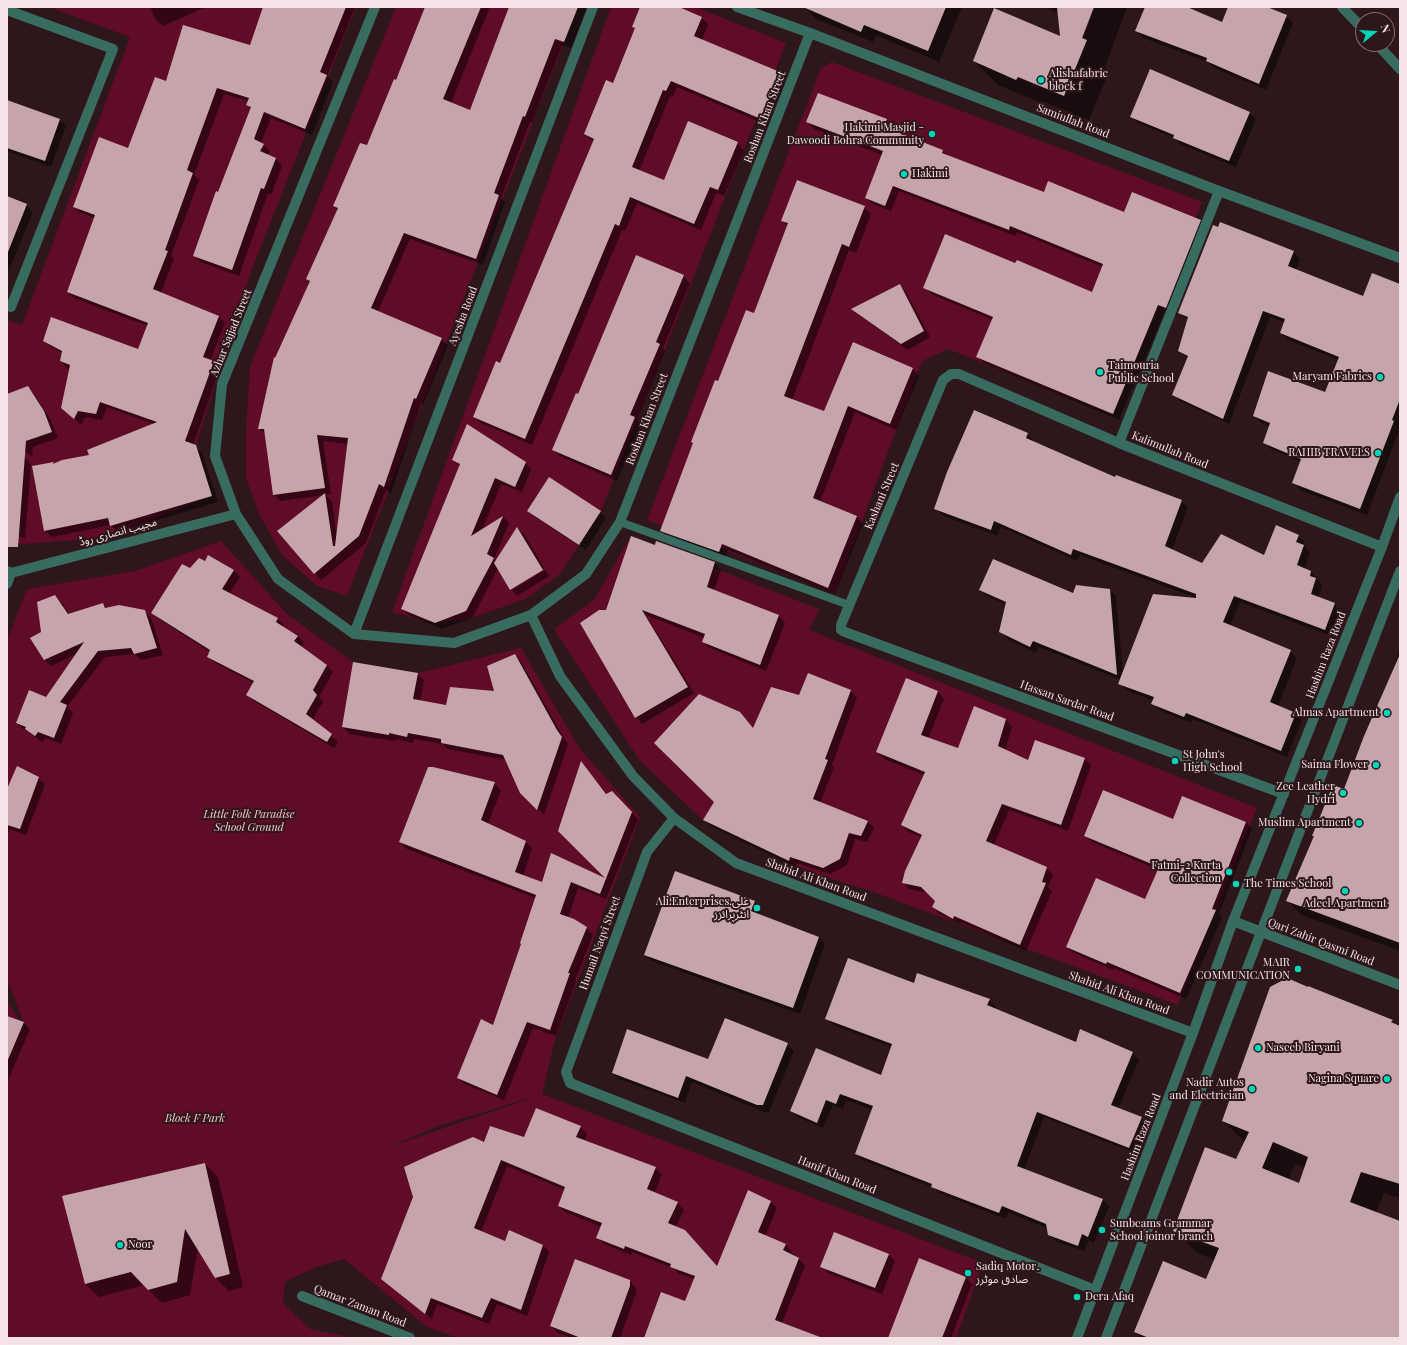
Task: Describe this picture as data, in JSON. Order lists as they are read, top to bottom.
{
  "streets": {
    "street": [
      "Roshan Khan Street",
      "Samiullah Road",
      "Ayesha Road",
      "Azhar Sajjad Street",
      "Kalimullah Road",
      "Kashani Street",
      "مجیب انصاری روڈ",
      "Hashim Raza Road",
      "Hassan Sardar Road",
      "Shahid Ali Khan Road",
      "Qari Zahir Qasmi Road",
      "Humail Naqvi Street",
      "Hanif Khan Road",
      "Qamar Zaman Road"
    ]
  },
  "crossings": [
    ["Roshan Khan Street", "Samiullah Road"],
    ["Roshan Khan Street", "Ayesha Road"],
    ["Roshan Khan Street", "Azhar Sajjad Street"],
    ["Roshan Khan Street", "Shahid Ali Khan Road"],
    ["Ayesha Road", "Azhar Sajjad Street"],
    ["Azhar Sajjad Street", "مجیب انصاری روڈ"],
    ["Kalimullah Road", "Kashani Street"],
    ["Kalimullah Road", "Hashim Raza Road"],
    ["Kashani Street", "Hassan Sardar Road"],
    ["Hashim Raza Road", "Hassan Sardar Road"],
    ["Hashim Raza Road", "Shahid Ali Khan Road"],
    ["Hashim Raza Road", "Qari Zahir Qasmi Road"],
    ["Hashim Raza Road", "Hanif Khan Road"],
    ["Shahid Ali Khan Road", "Humail Naqvi Street"],
    ["Humail Naqvi Street", "Hanif Khan Road"]
  ],
  "parks": ["Little Folk Paradise School Ground", "Block F Park"],
  "places": [
    "Alishafabric block f",
    "Hakimi Masjid - Dawoodi Bohra Community",
    "Hakimi",
    "Taimouria Public School",
    "Maryam Fabrics",
    "RAHIB TRAVELS",
    "Almas Apartment",
    "St John's High School",
    "Saima Flower",
    "Zee Leather Hydri",
    "Muslim Apartment",
    "Fatmi-2 Kurta Collection",
    "The Times School",
    "Adeel Apartment",
    "Ali.Enterprises.علی انٹرپرائزز",
    "MAIR COMMUNICATION",
    "Naseeb Biryani",
    "Nagina Square",
    "Nadir Autos and Electrician",
    "Sunbeams Grammar School joinor branch",
    "Noor",
    "Sadiq Motor۔ صادق موٹرز",
    "Dera Afaq"
  ],
  "north": "right"
}
